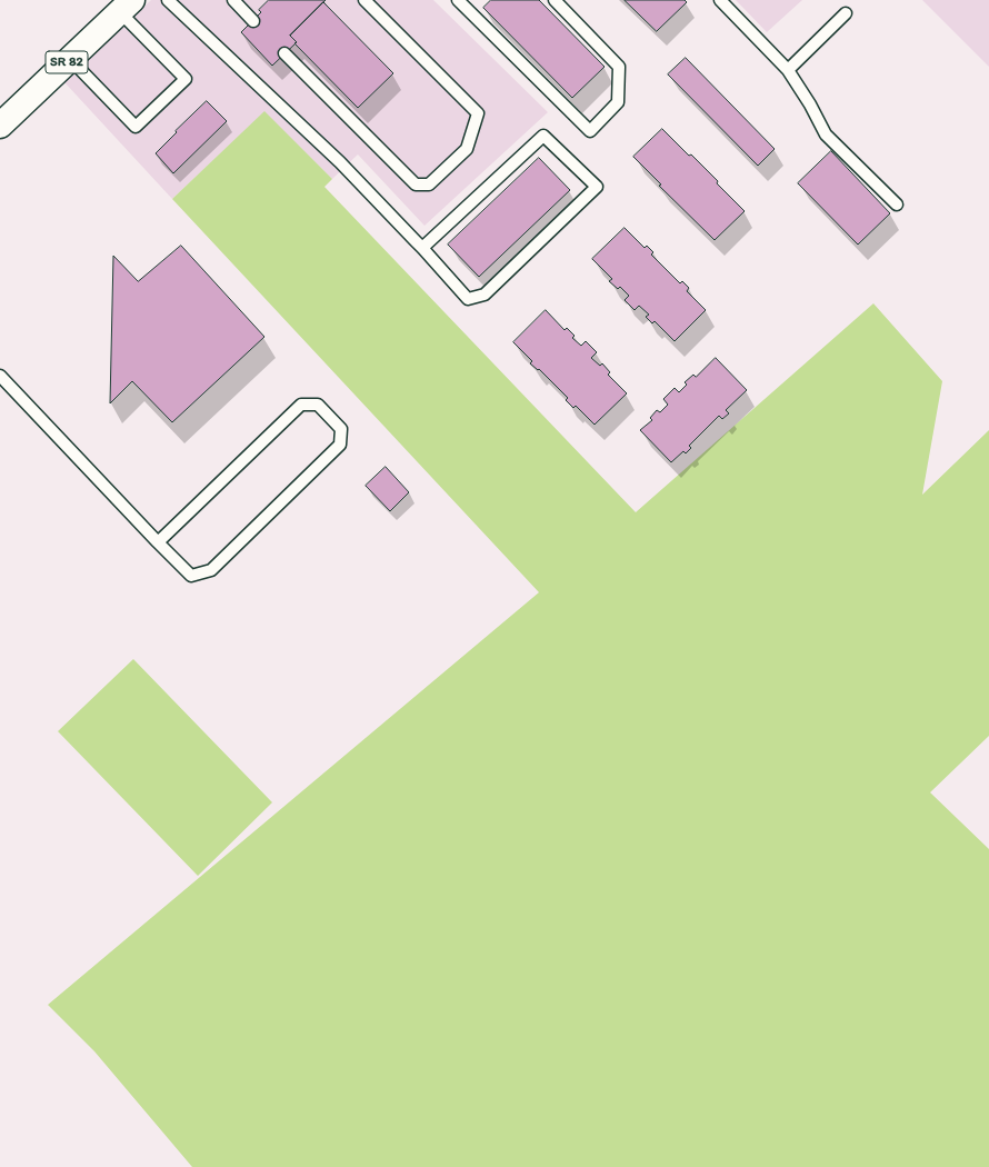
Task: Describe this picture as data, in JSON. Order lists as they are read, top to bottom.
{
  "streets": {
    "main road": ["SR 82"]
  }
}
